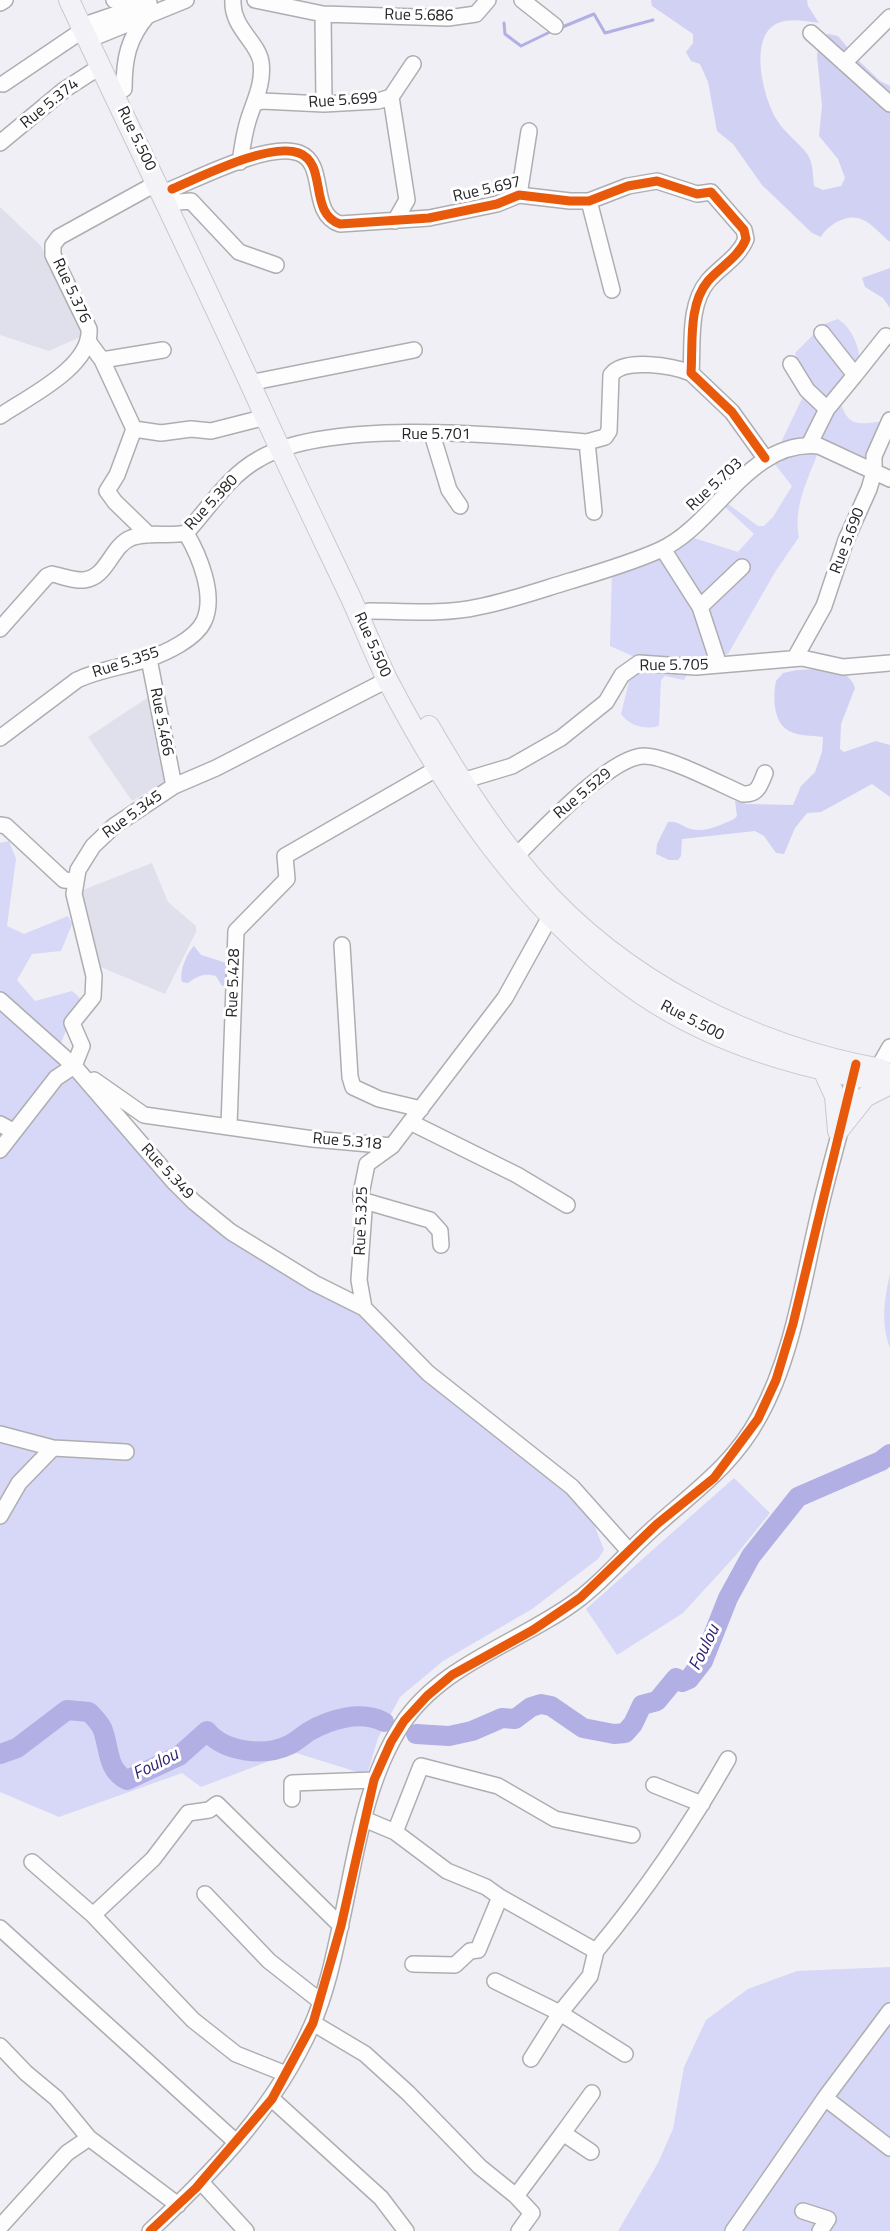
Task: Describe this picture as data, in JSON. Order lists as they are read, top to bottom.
{
  "streets": {
    "main road": ["Rue 5.500"],
    "street": [
      "Rue 5.686",
      "Rue 5.699",
      "Rue 5.374",
      "Rue 5.697",
      "Rue 5.376",
      "Rue 5.701",
      "Rue 5.703",
      "Rue 5.380",
      "Rue 5.690",
      "Rue 5.355",
      "Rue 5.705",
      "Rue 5.466",
      "Rue 5.529",
      "Rue 5.345",
      "Rue 5.428",
      "Rue 5.318",
      "Rue 5.349",
      "Rue 5.325"
    ]
  },
  "crossings": [
    ["Rue 5.374", "Rue 5.500"],
    ["Rue 5.500", "Rue 5.697"],
    ["Rue 5.500", "Rue 5.376"],
    ["Rue 5.500", "Rue 5.701"],
    ["Rue 5.500", "Rue 5.703"],
    ["Rue 5.500", "Rue 5.380"],
    ["Rue 5.500", "Rue 5.705"],
    ["Rue 5.500", "Rue 5.529"],
    ["Rue 5.500", "Rue 5.345"],
    ["Rue 5.500", "Rue 5.428"],
    ["Rue 5.500", "Rue 5.318"],
    ["Rue 5.697", "Rue 5.376"],
    ["Rue 5.701", "Rue 5.380"],
    ["Rue 5.380", "Rue 5.355"],
    ["Rue 5.690", "Rue 5.705"],
    ["Rue 5.355", "Rue 5.466"],
    ["Rue 5.466", "Rue 5.345"],
    ["Rue 5.428", "Rue 5.318"],
    ["Rue 5.318", "Rue 5.349"],
    ["Rue 5.318", "Rue 5.325"],
    ["Rue 5.349", "Rue 5.325"]
  ],
  "water": ["Foulou"]
}
